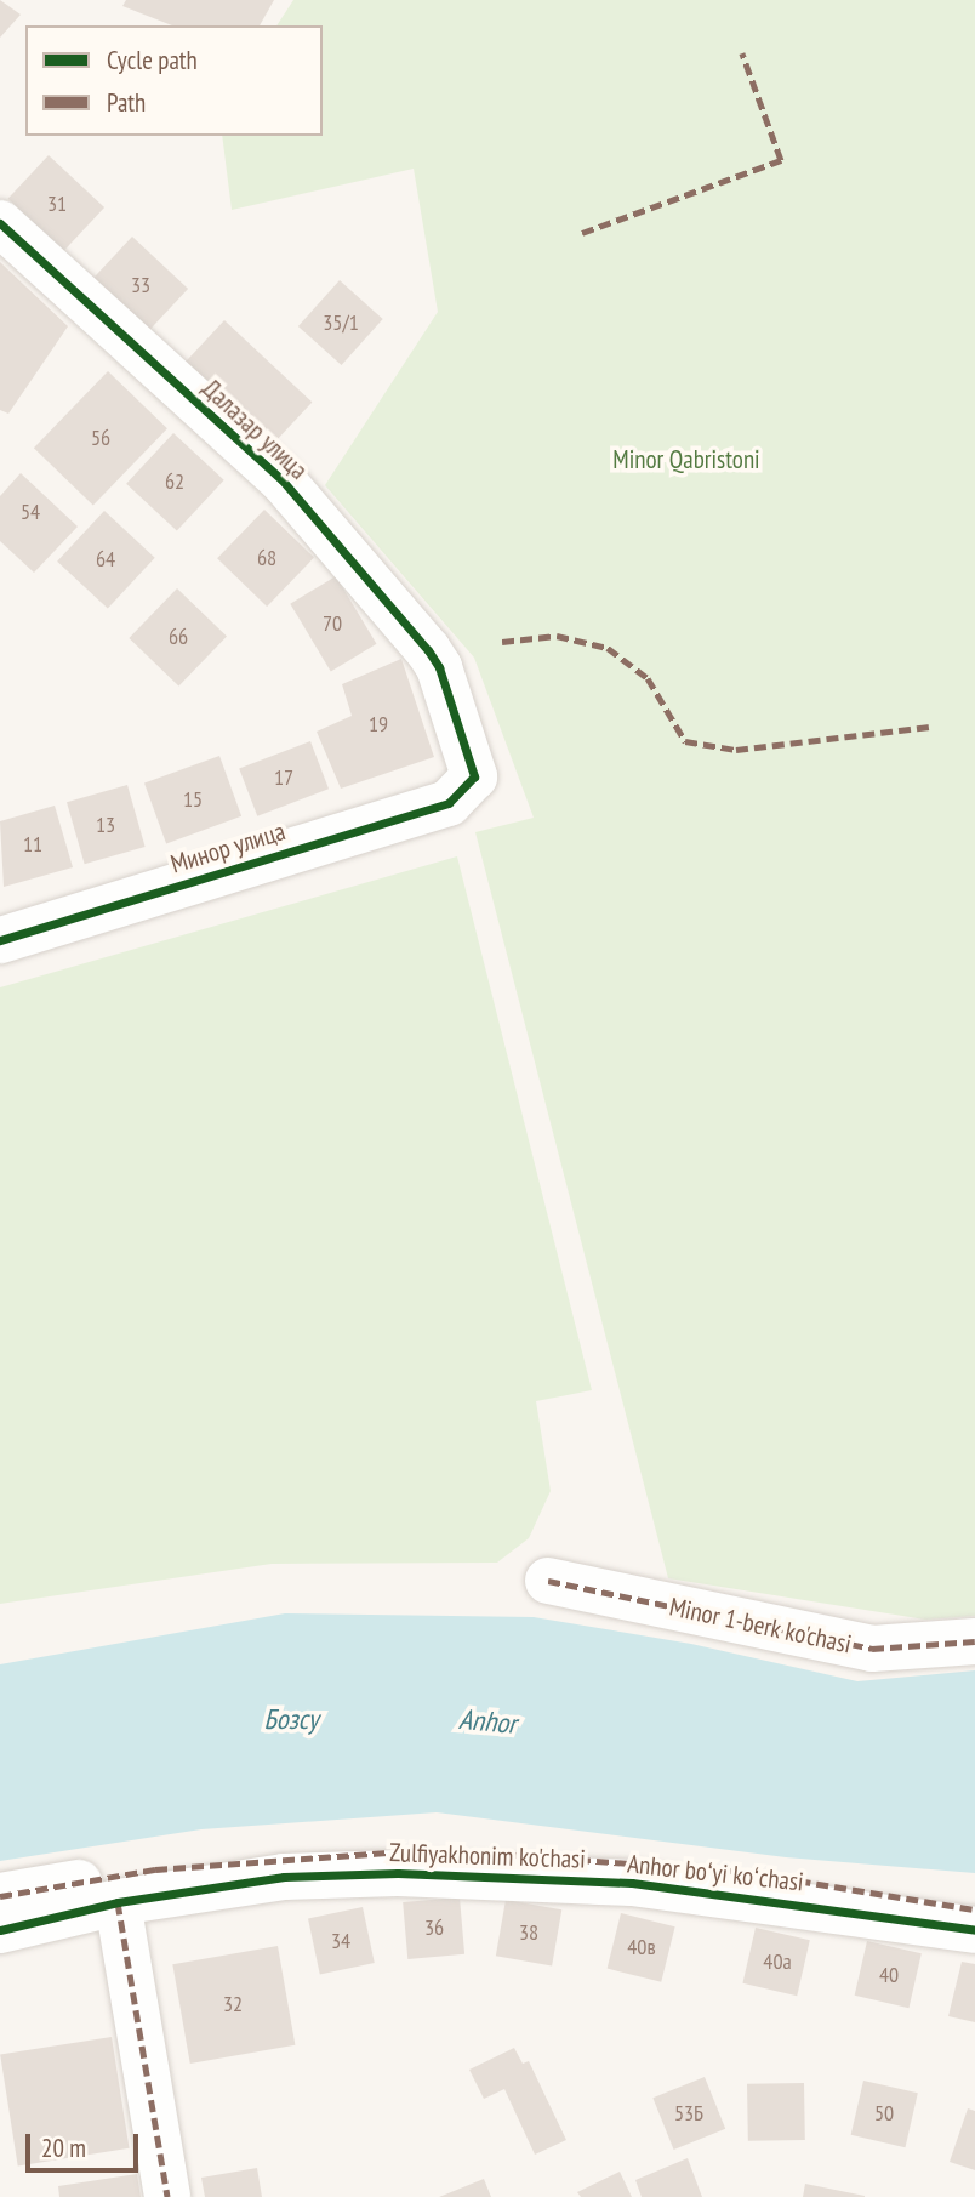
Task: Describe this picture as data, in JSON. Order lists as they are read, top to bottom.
{
  "streets": {
    "street": [
      "Далазар улица",
      "Минор улица",
      "Minor 1-berk ko'chasi",
      "Zulfiyakhonim ko'chasi",
      "Anhor boʻyi koʻchasi"
    ]
  },
  "crossings": [
    ["Далазар улица", "Минор улица"]
  ],
  "water": ["Бозсу", "Anhor"],
  "parks": ["Minor Qabristoni"],
  "house_numbers": [
    "31",
    "33",
    "35/1",
    "56",
    "62",
    "54",
    "68",
    "64",
    "70",
    "66",
    "19",
    "17",
    "15",
    "13",
    "11",
    "36",
    "38",
    "34",
    "40в",
    "40a",
    "40",
    "32",
    "53Б",
    "50"
  ],
  "legend": ["Cycle path", "Path"],
  "scale_bar": "20 m"
}
